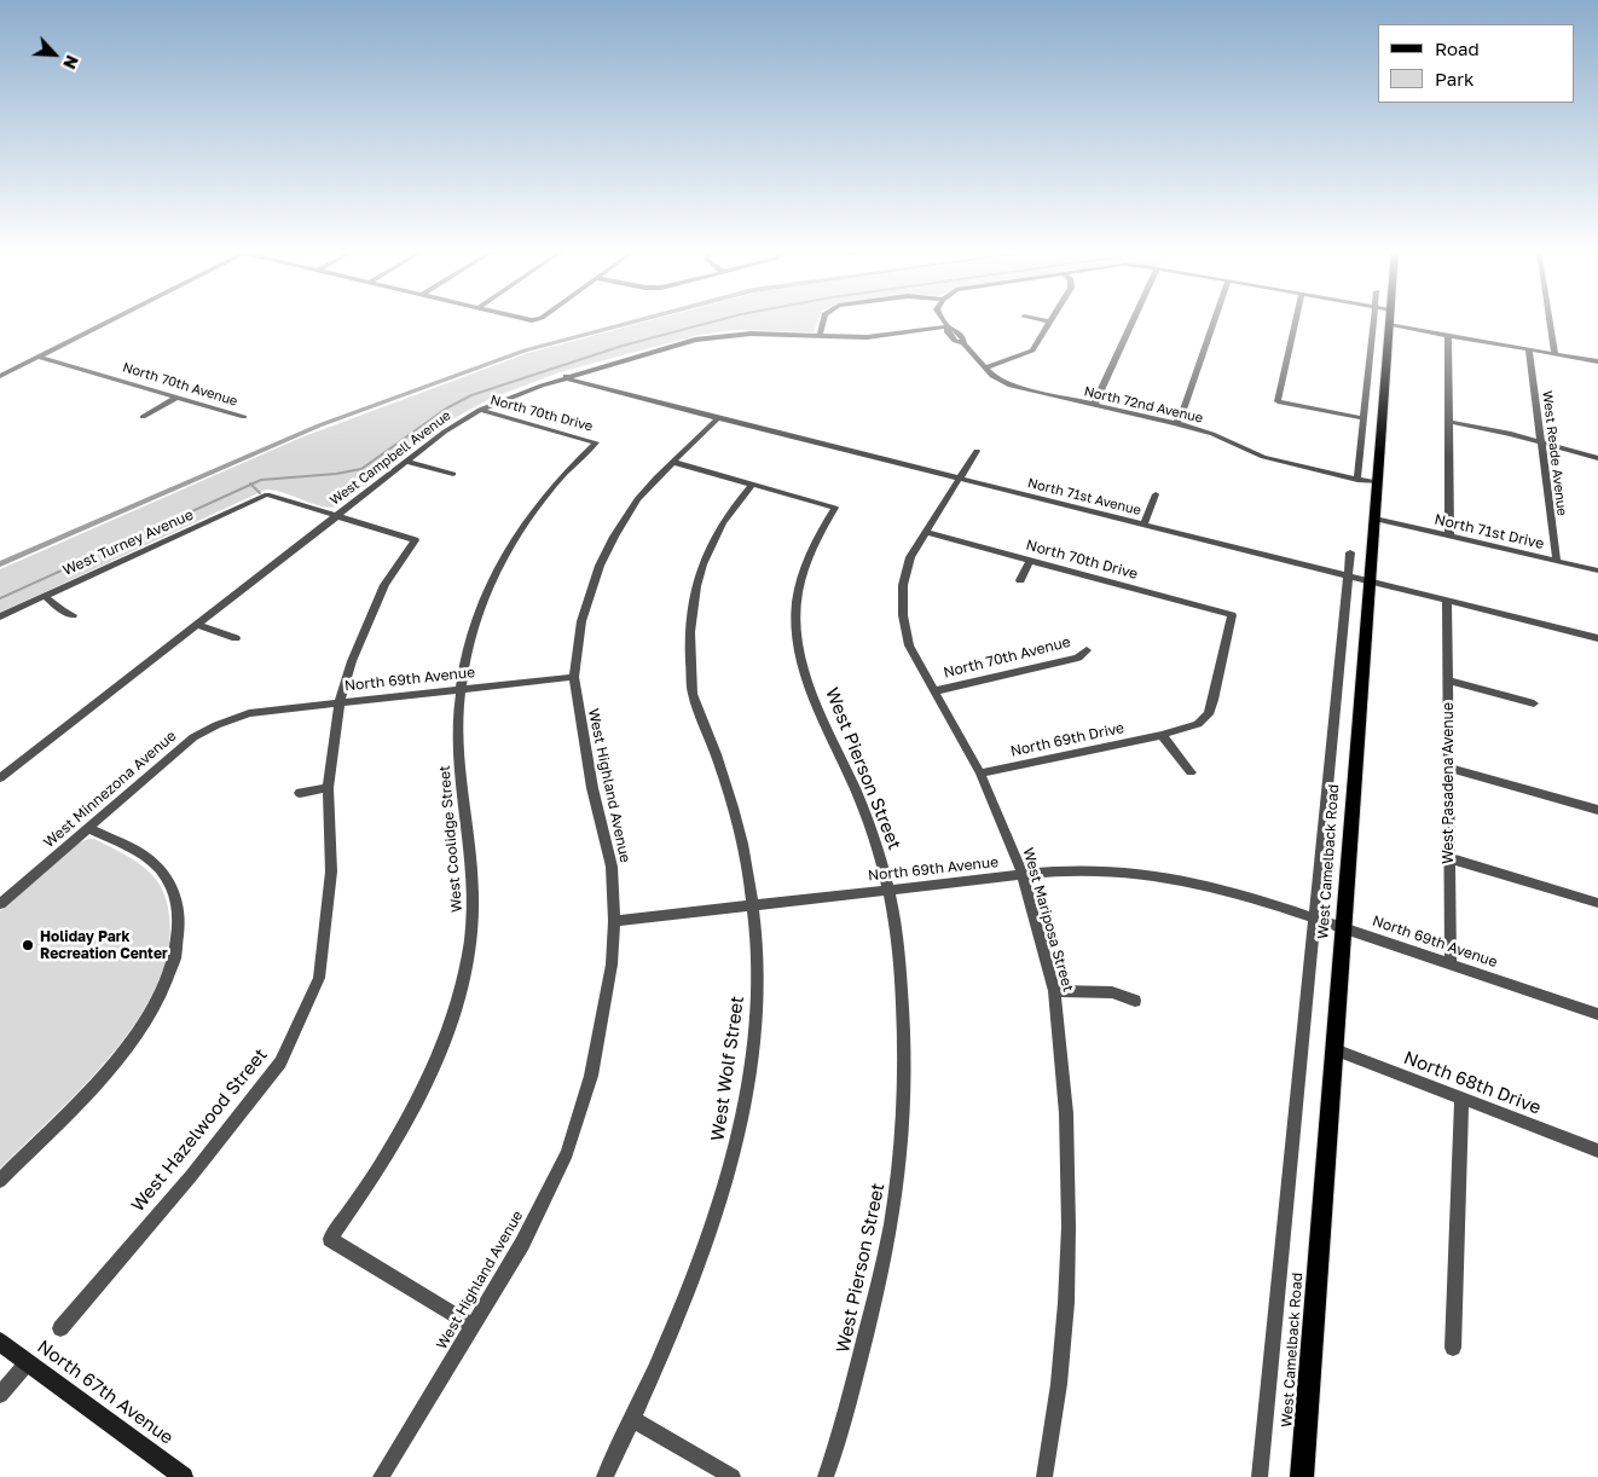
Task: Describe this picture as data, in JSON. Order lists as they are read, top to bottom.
{
  "streets": {
    "main road": ["West Camelback Road", "North 67th Avenue"],
    "street": [
      "North 70th Avenue",
      "North 72nd Avenue",
      "North 70th Drive",
      "West Reade Avenue",
      "West Campbell Avenue",
      "North 71st Avenue",
      "North 71st Drive",
      "West Turney Avenue",
      "North 69th Avenue",
      "North 69th Drive",
      "West Pierson Street",
      "West Pasadena Avenue",
      "West Highland Avenue",
      "West Minnezona Avenue",
      "West Coolidge Street",
      "West Mariposa Street",
      "West Wolf Street",
      "North 68th Drive",
      "West Hazelwood Street"
    ]
  },
  "crossings": [
    ["North 70th Avenue", "West Mariposa Street"],
    ["North 72nd Avenue", "West Camelback Road"],
    ["North 70th Drive", "West Campbell Avenue"],
    ["North 70th Drive", "North 69th Drive"],
    ["North 70th Drive", "West Coolidge Street"],
    ["North 70th Drive", "West Mariposa Street"],
    ["West Reade Avenue", "North 71st Drive"],
    ["West Campbell Avenue", "North 71st Avenue"],
    ["West Campbell Avenue", "West Turney Avenue"],
    ["West Campbell Avenue", "West Hazelwood Street"],
    ["North 71st Avenue", "West Pasadena Avenue"],
    ["North 71st Avenue", "West Highland Avenue"],
    ["North 71st Avenue", "West Camelback Road"],
    ["North 71st Avenue", "West Mariposa Street"],
    ["North 71st Drive", "West Camelback Road"],
    ["West Turney Avenue", "West Hazelwood Street"],
    ["North 69th Avenue", "West Pierson Street"],
    ["North 69th Avenue", "West Pasadena Avenue"],
    ["North 69th Avenue", "West Highland Avenue"],
    ["North 69th Avenue", "West Minnezona Avenue"],
    ["North 69th Avenue", "West Coolidge Street"],
    ["North 69th Avenue", "West Camelback Road"],
    ["North 69th Avenue", "West Mariposa Street"],
    ["North 69th Avenue", "West Wolf Street"],
    ["North 69th Avenue", "West Hazelwood Street"],
    ["North 69th Drive", "West Mariposa Street"],
    ["West Pierson Street", "West Wolf Street"],
    ["West Camelback Road", "North 68th Drive"]
  ],
  "places": ["Holiday Park Recreation Center"],
  "legend": ["Road", "Park"],
  "north": "bottom right"
}
